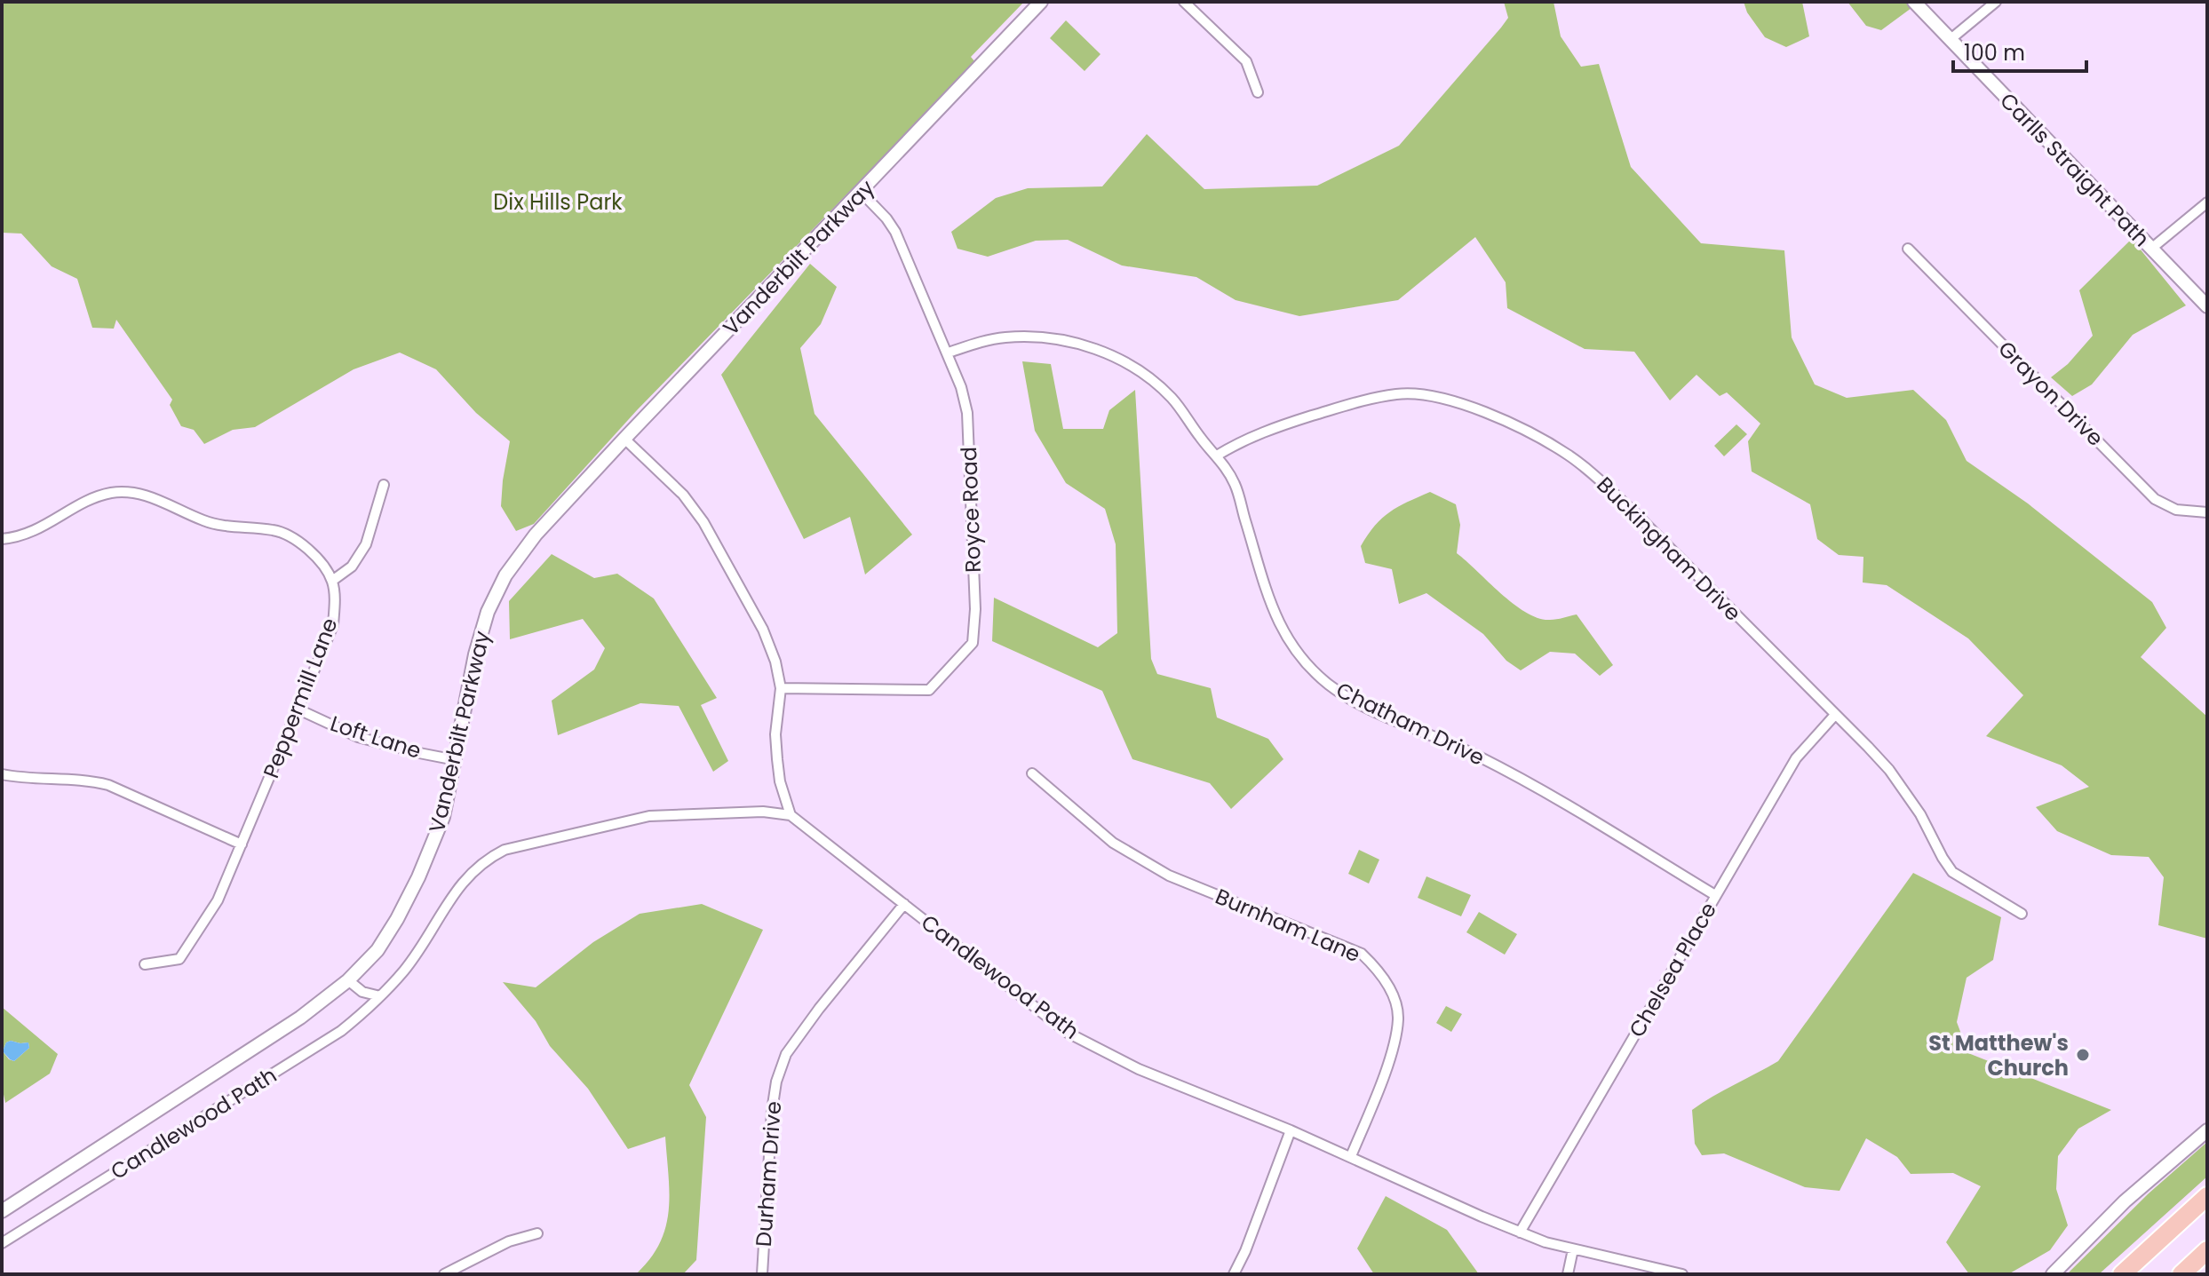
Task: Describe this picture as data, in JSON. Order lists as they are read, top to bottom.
{
  "streets": {
    "main road": ["Carlls Straight Path", "Vanderbilt Parkway"],
    "street": [
      "Grayon Drive",
      "Royce Road",
      "Buckingham Drive",
      "Peppermill Lane",
      "Chatham Drive",
      "Loft Lane",
      "Burnham Lane",
      "Chelsea Place",
      "Candlewood Path",
      "Durham Drive"
    ]
  },
  "crossings": [
    ["Vanderbilt Parkway", "Royce Road"],
    ["Vanderbilt Parkway", "Loft Lane"],
    ["Royce Road", "Chatham Drive"],
    ["Buckingham Drive", "Chatham Drive"],
    ["Buckingham Drive", "Chelsea Place"],
    ["Peppermill Lane", "Loft Lane"],
    ["Chatham Drive", "Chelsea Place"],
    ["Burnham Lane", "Candlewood Path"],
    ["Chelsea Place", "Candlewood Path"],
    ["Candlewood Path", "Durham Drive"]
  ],
  "parks": ["Dix Hills Park"],
  "places": ["St Matthew's Church"],
  "scale_bar": "100 m"
}
